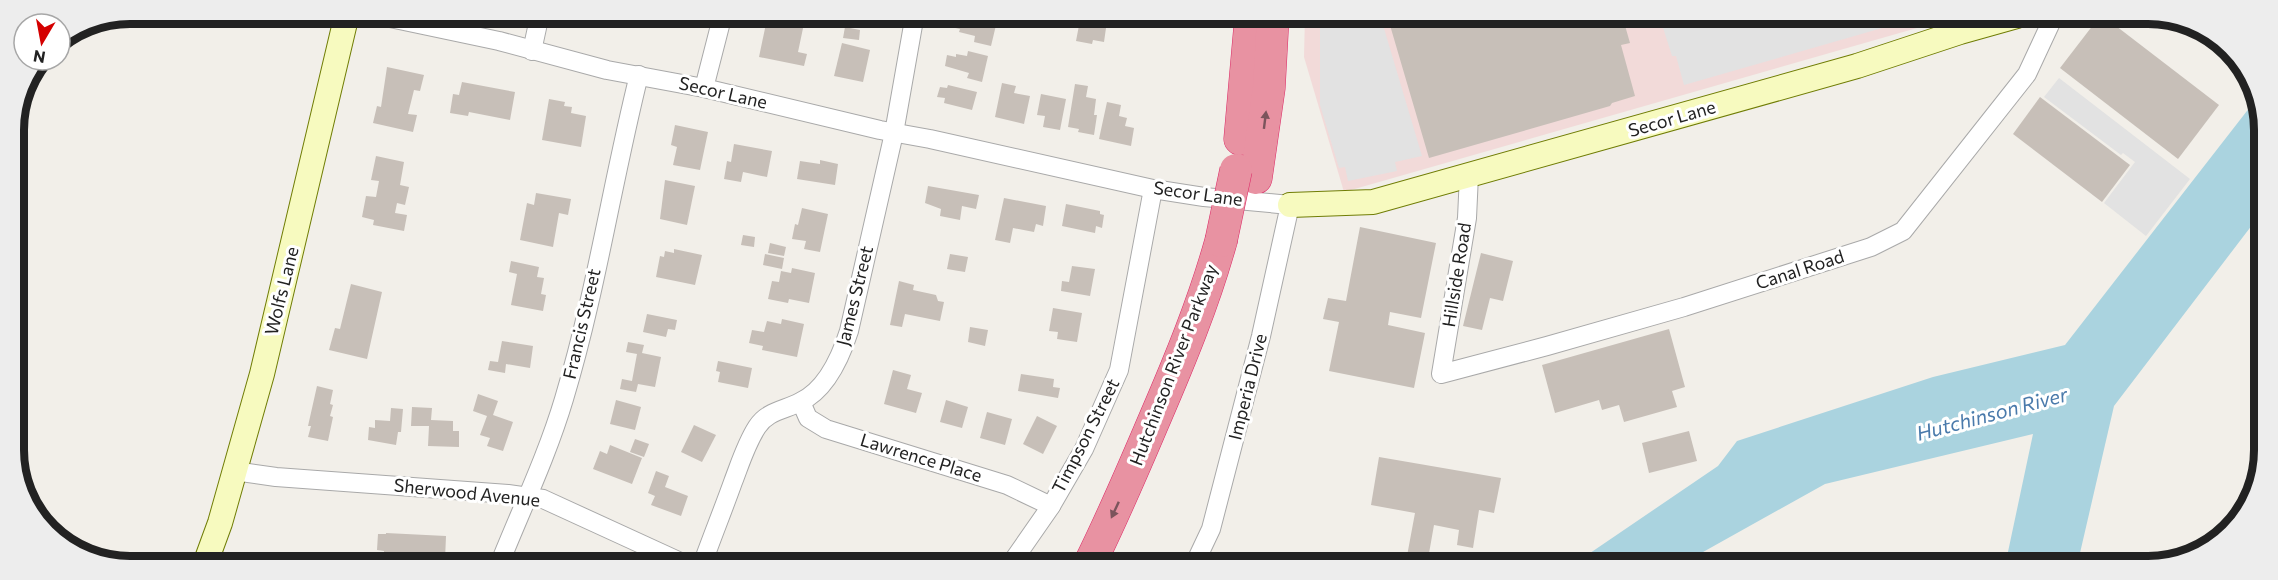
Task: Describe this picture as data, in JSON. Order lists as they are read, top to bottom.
{
  "streets": {
    "highway": ["Hutchinson River Parkway"],
    "street": [
      "Secor Lane",
      "Canal Road",
      "Hillside Road",
      "Wolfs Lane",
      "James Street",
      "Francis Street",
      "Imperia Drive",
      "Timpson Street",
      "Lawrence Place",
      "Sherwood Avenue"
    ]
  },
  "crossings": [
    ["Secor Lane", "Hillside Road"],
    ["Secor Lane", "James Street"],
    ["Secor Lane", "Francis Street"],
    ["Secor Lane", "Imperia Drive"],
    ["Secor Lane", "Timpson Street"],
    ["Canal Road", "Hillside Road"],
    ["Wolfs Lane", "Sherwood Avenue"],
    ["James Street", "Lawrence Place"],
    ["Francis Street", "Sherwood Avenue"],
    ["Timpson Street", "Lawrence Place"]
  ],
  "water": ["Hutchinson River"],
  "north": "bottom"
}
